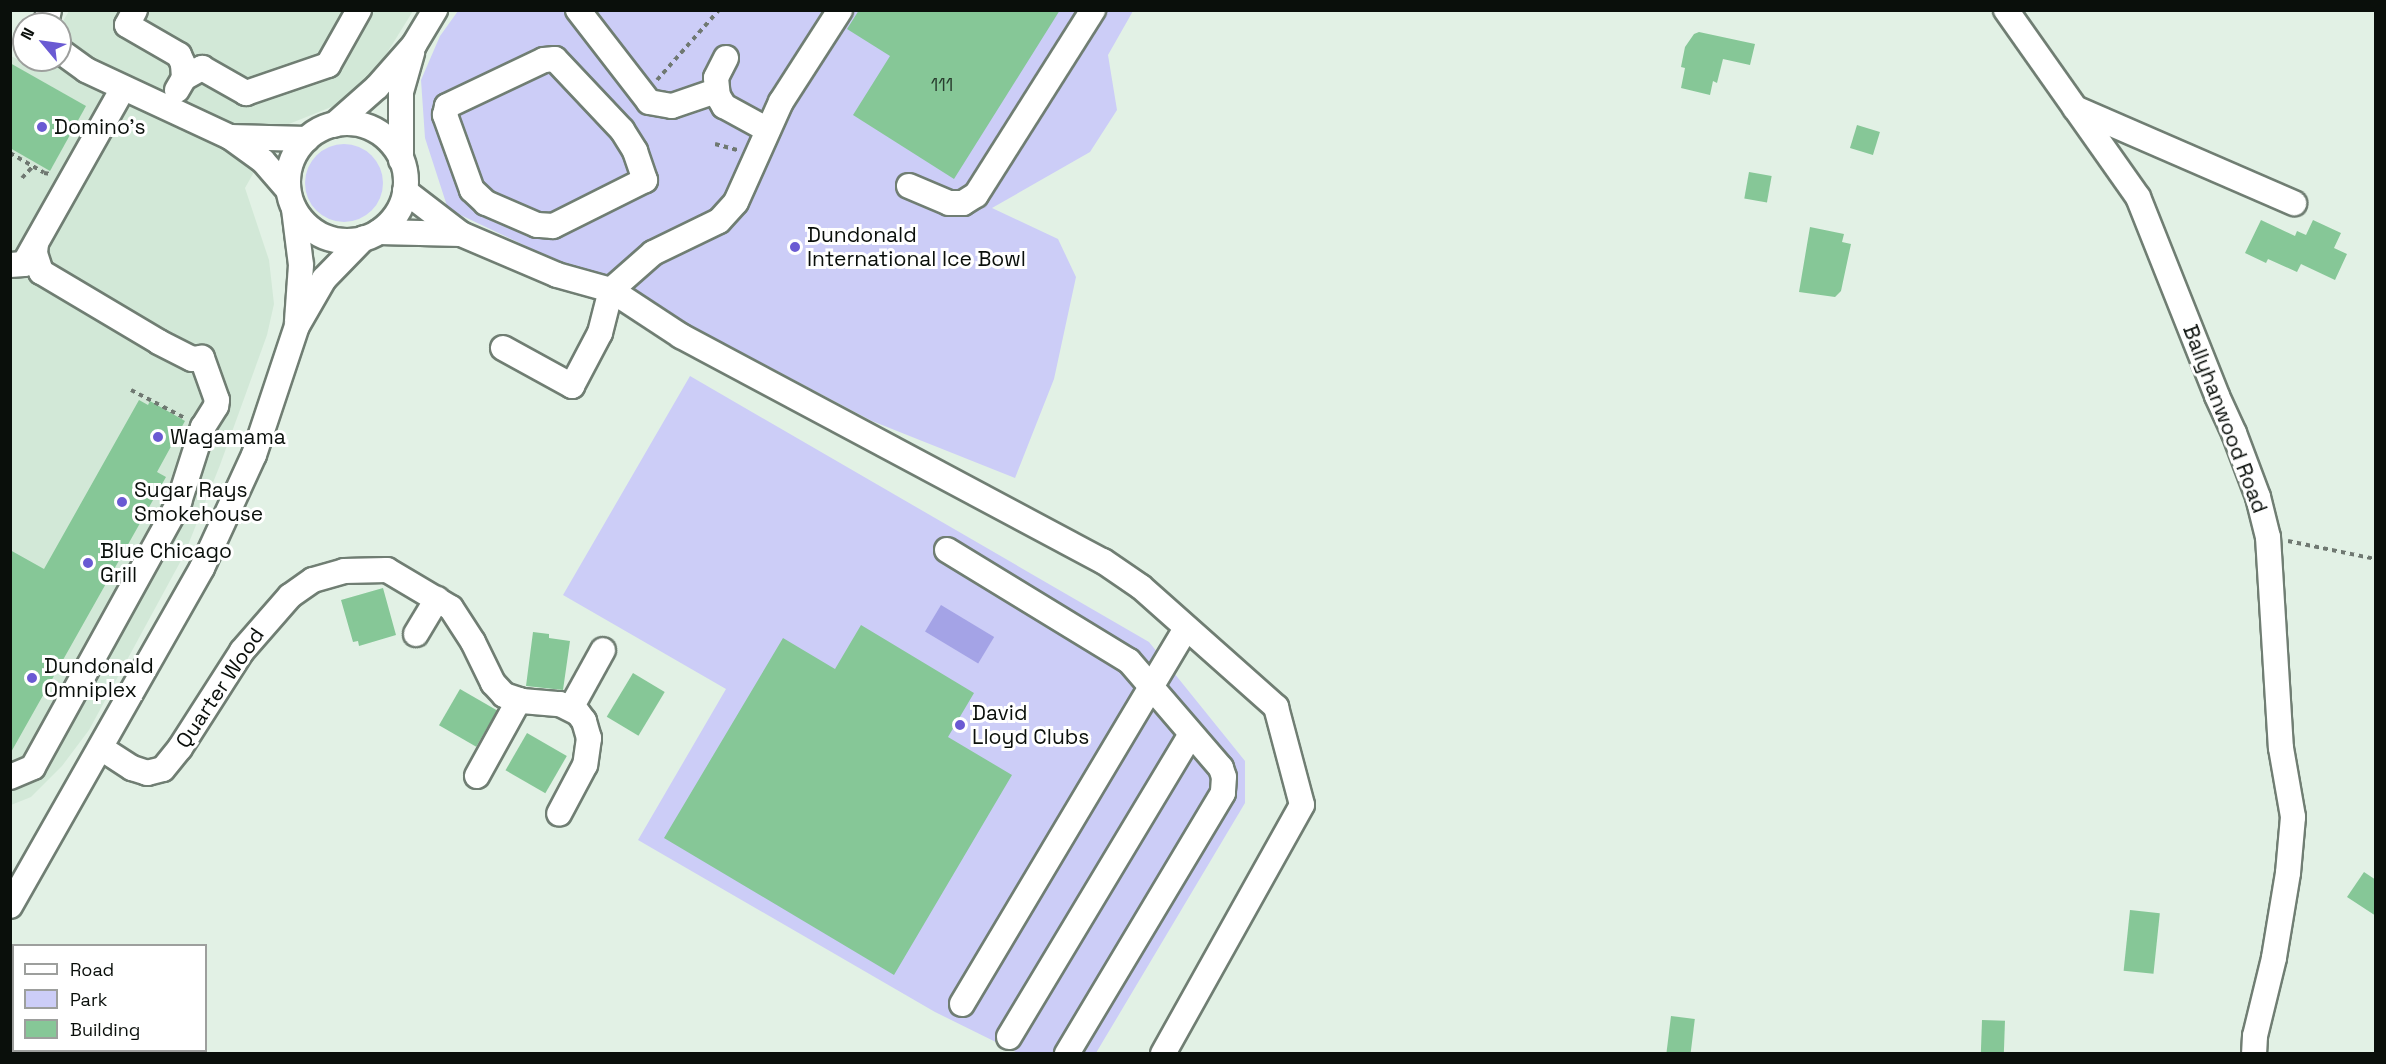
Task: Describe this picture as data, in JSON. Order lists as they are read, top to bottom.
{
  "streets": {
    "street": ["Ballyhanwood Road", "Quarter Wood"]
  },
  "places": [
    "Domino's",
    "Dundonald International Ice Bowl",
    "Wagamama",
    "Sugar Rays Smokehouse",
    "Blue Chicago Grill",
    "Dundonald Omniplex",
    "David Lloyd Clubs"
  ],
  "house_numbers": ["111"],
  "legend": ["Road", "Park", "Building"],
  "north": "top left"
}
